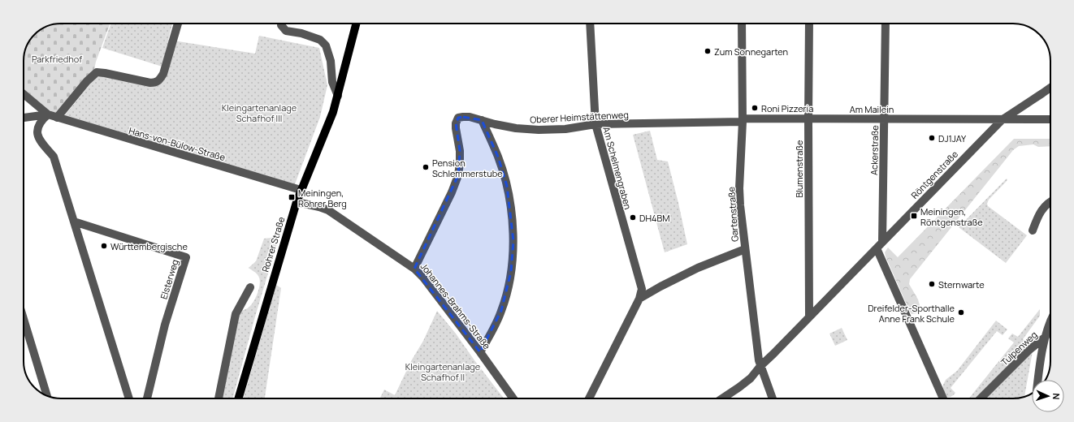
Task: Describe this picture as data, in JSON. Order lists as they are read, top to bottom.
{
  "streets": {
    "main road": ["Rohrer Straße"],
    "street": [
      "Am Mailein",
      "Oberer Heimstättenweg",
      "Hans-von-Bülow-Straße",
      "Ackerstraße",
      "Am Schelmengraben",
      "Blumenstraße",
      "Röntgenstraße",
      "Gartenstraße",
      "Elsterweg",
      "Johannes-Brahms-Straße",
      "Tulpenweg"
    ]
  },
  "crossings": [
    ["Am Mailein", "Oberer Heimstättenweg"],
    ["Am Mailein", "Ackerstraße"],
    ["Am Mailein", "Blumenstraße"],
    ["Am Mailein", "Röntgenstraße"],
    ["Am Mailein", "Gartenstraße"],
    ["Oberer Heimstättenweg", "Am Schelmengraben"],
    ["Oberer Heimstättenweg", "Gartenstraße"],
    ["Oberer Heimstättenweg", "Johannes-Brahms-Straße"],
    ["Hans-von-Bülow-Straße", "Rohrer Straße"],
    ["Ackerstraße", "Röntgenstraße"],
    ["Blumenstraße", "Röntgenstraße"],
    ["Röntgenstraße", "Gartenstraße"],
    ["Rohrer Straße", "Johannes-Brahms-Straße"]
  ],
  "parks": ["Parkfriedhof", "Kleingartenanlage Schafhof III", "Kleingartenanlage Schafhof II"],
  "places": {
    "other": [
      "Zum Sonnegarten",
      "Roni Pizzeria",
      "DJ1JAY",
      "Pension Schlemmerstube",
      "DH4BM",
      "Württembergische",
      "Sternwarte",
      "Dreifelder-Sporthalle Anne Frank Schule"
    ],
    "transit": ["Meiningen, Rohrer Berg", "Meiningen, Röntgenstraße"]
  },
  "north": "right"
}
